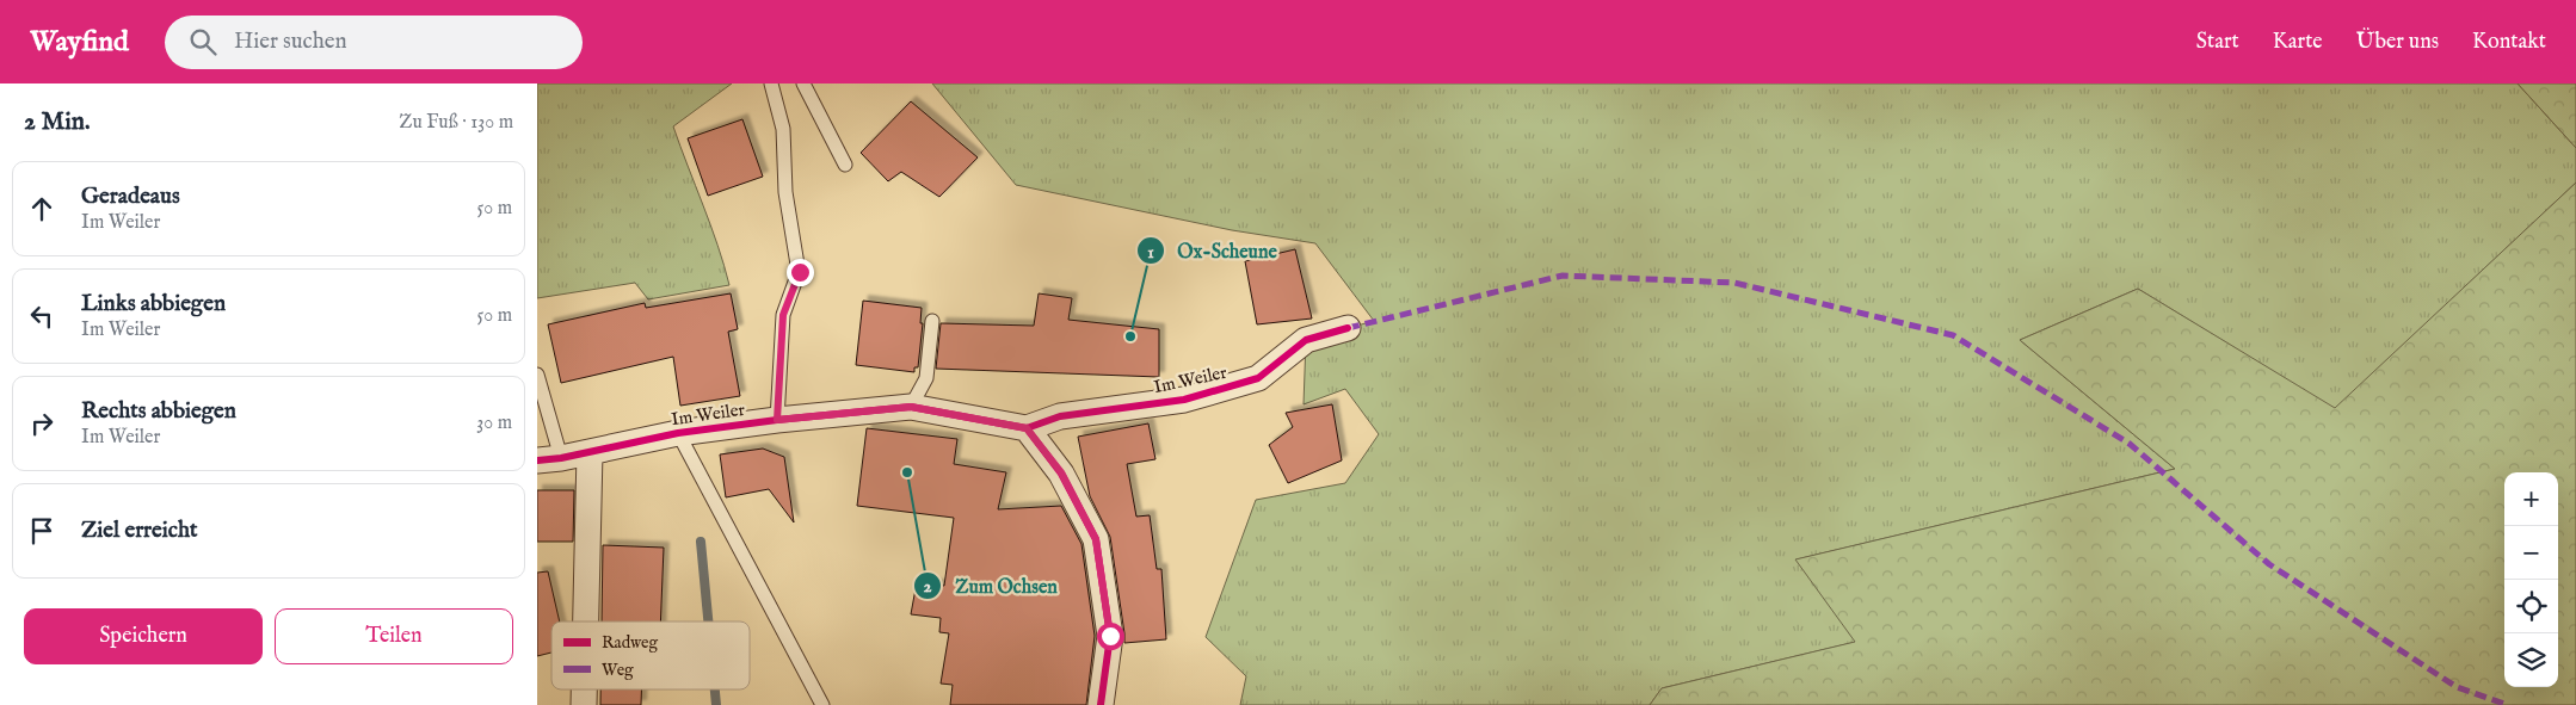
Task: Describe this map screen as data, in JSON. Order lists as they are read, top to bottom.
{
  "streets": {
    "street": ["Im Weiler"]
  },
  "places": ["Ox-Scheune", "Zum Ochsen"],
  "legend": ["Radweg", "Weg"],
  "page": {
    "header": "Wayfind",
    "search": "Hier suchen",
    "nav": [
      "Start",
      "Karte",
      "Über uns",
      "Kontakt"
    ],
    "heading": ["2 Min.", "Zu Fuß · 130 m"],
    "list": [
      ["Geradeaus", "Im Weiler", "50 m"],
      ["Links abbiegen", "Im Weiler", "50 m"],
      ["Rechts abbiegen", "Im Weiler", "30 m"],
      "Ziel erreicht"
    ],
    "map_buttons": ["+", "−"],
    "buttons": ["Speichern", "Teilen"]
  }
}
